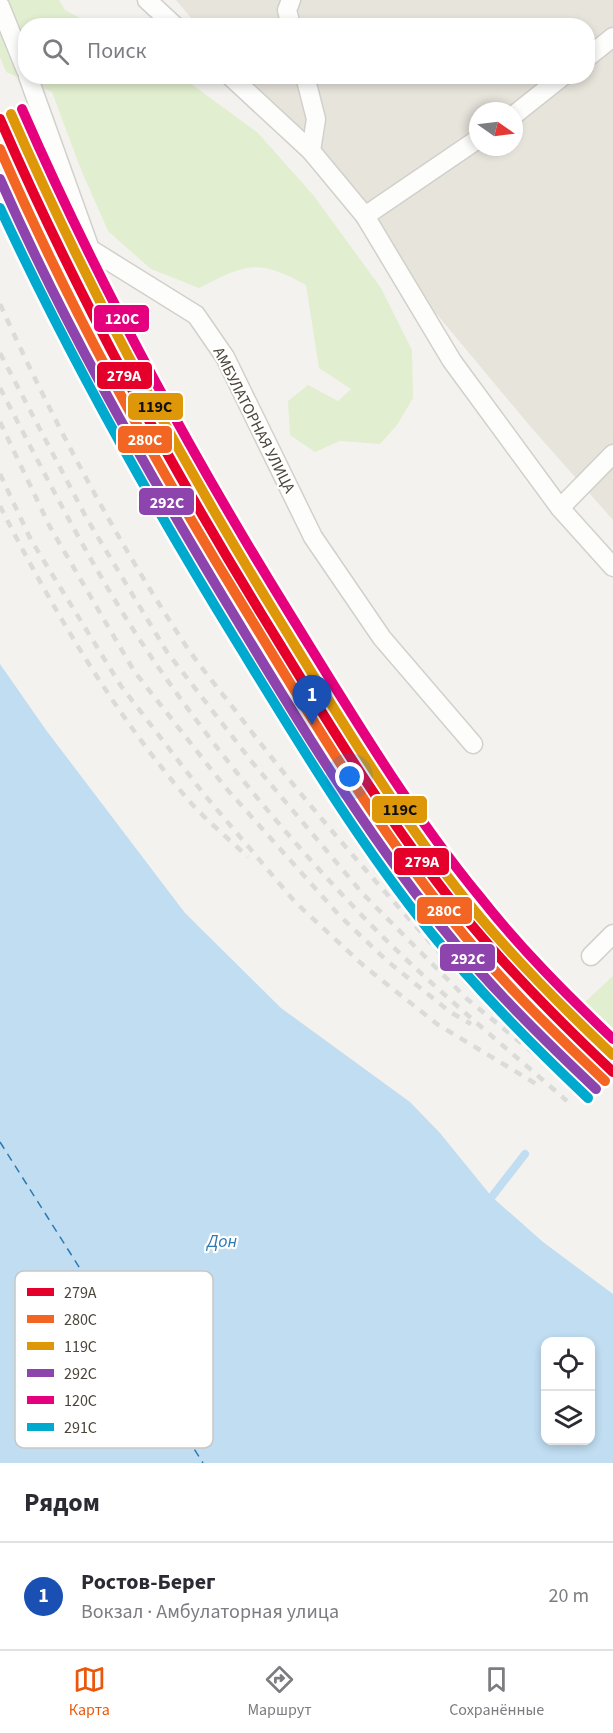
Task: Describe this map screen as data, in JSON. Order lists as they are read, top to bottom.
{
  "streets": {
    "street": ["АМБУЛАТОРНАЯ УЛИЦА"]
  },
  "water": ["Дон"],
  "lines": [
    "transit line 120С",
    "transit line 119С",
    "transit line 279А",
    "transit line 280С",
    "transit line 292С",
    "transit line 291С"
  ],
  "legend": [
    "279А",
    "280С",
    "119С",
    "292С",
    "120С",
    "291С"
  ],
  "north": "right",
  "page": {
    "search": "Поиск",
    "pins": "1",
    "heading": "Рядом",
    "list": [
      {
        "mark": "1",
        "name": "Ростов-Берег",
        "note": "Вокзал · Амбулаторная улица",
        "value": "20 m"
      }
    ],
    "nav": ["Карта", "Маршрут", "Сохранённые"]
  }
}
